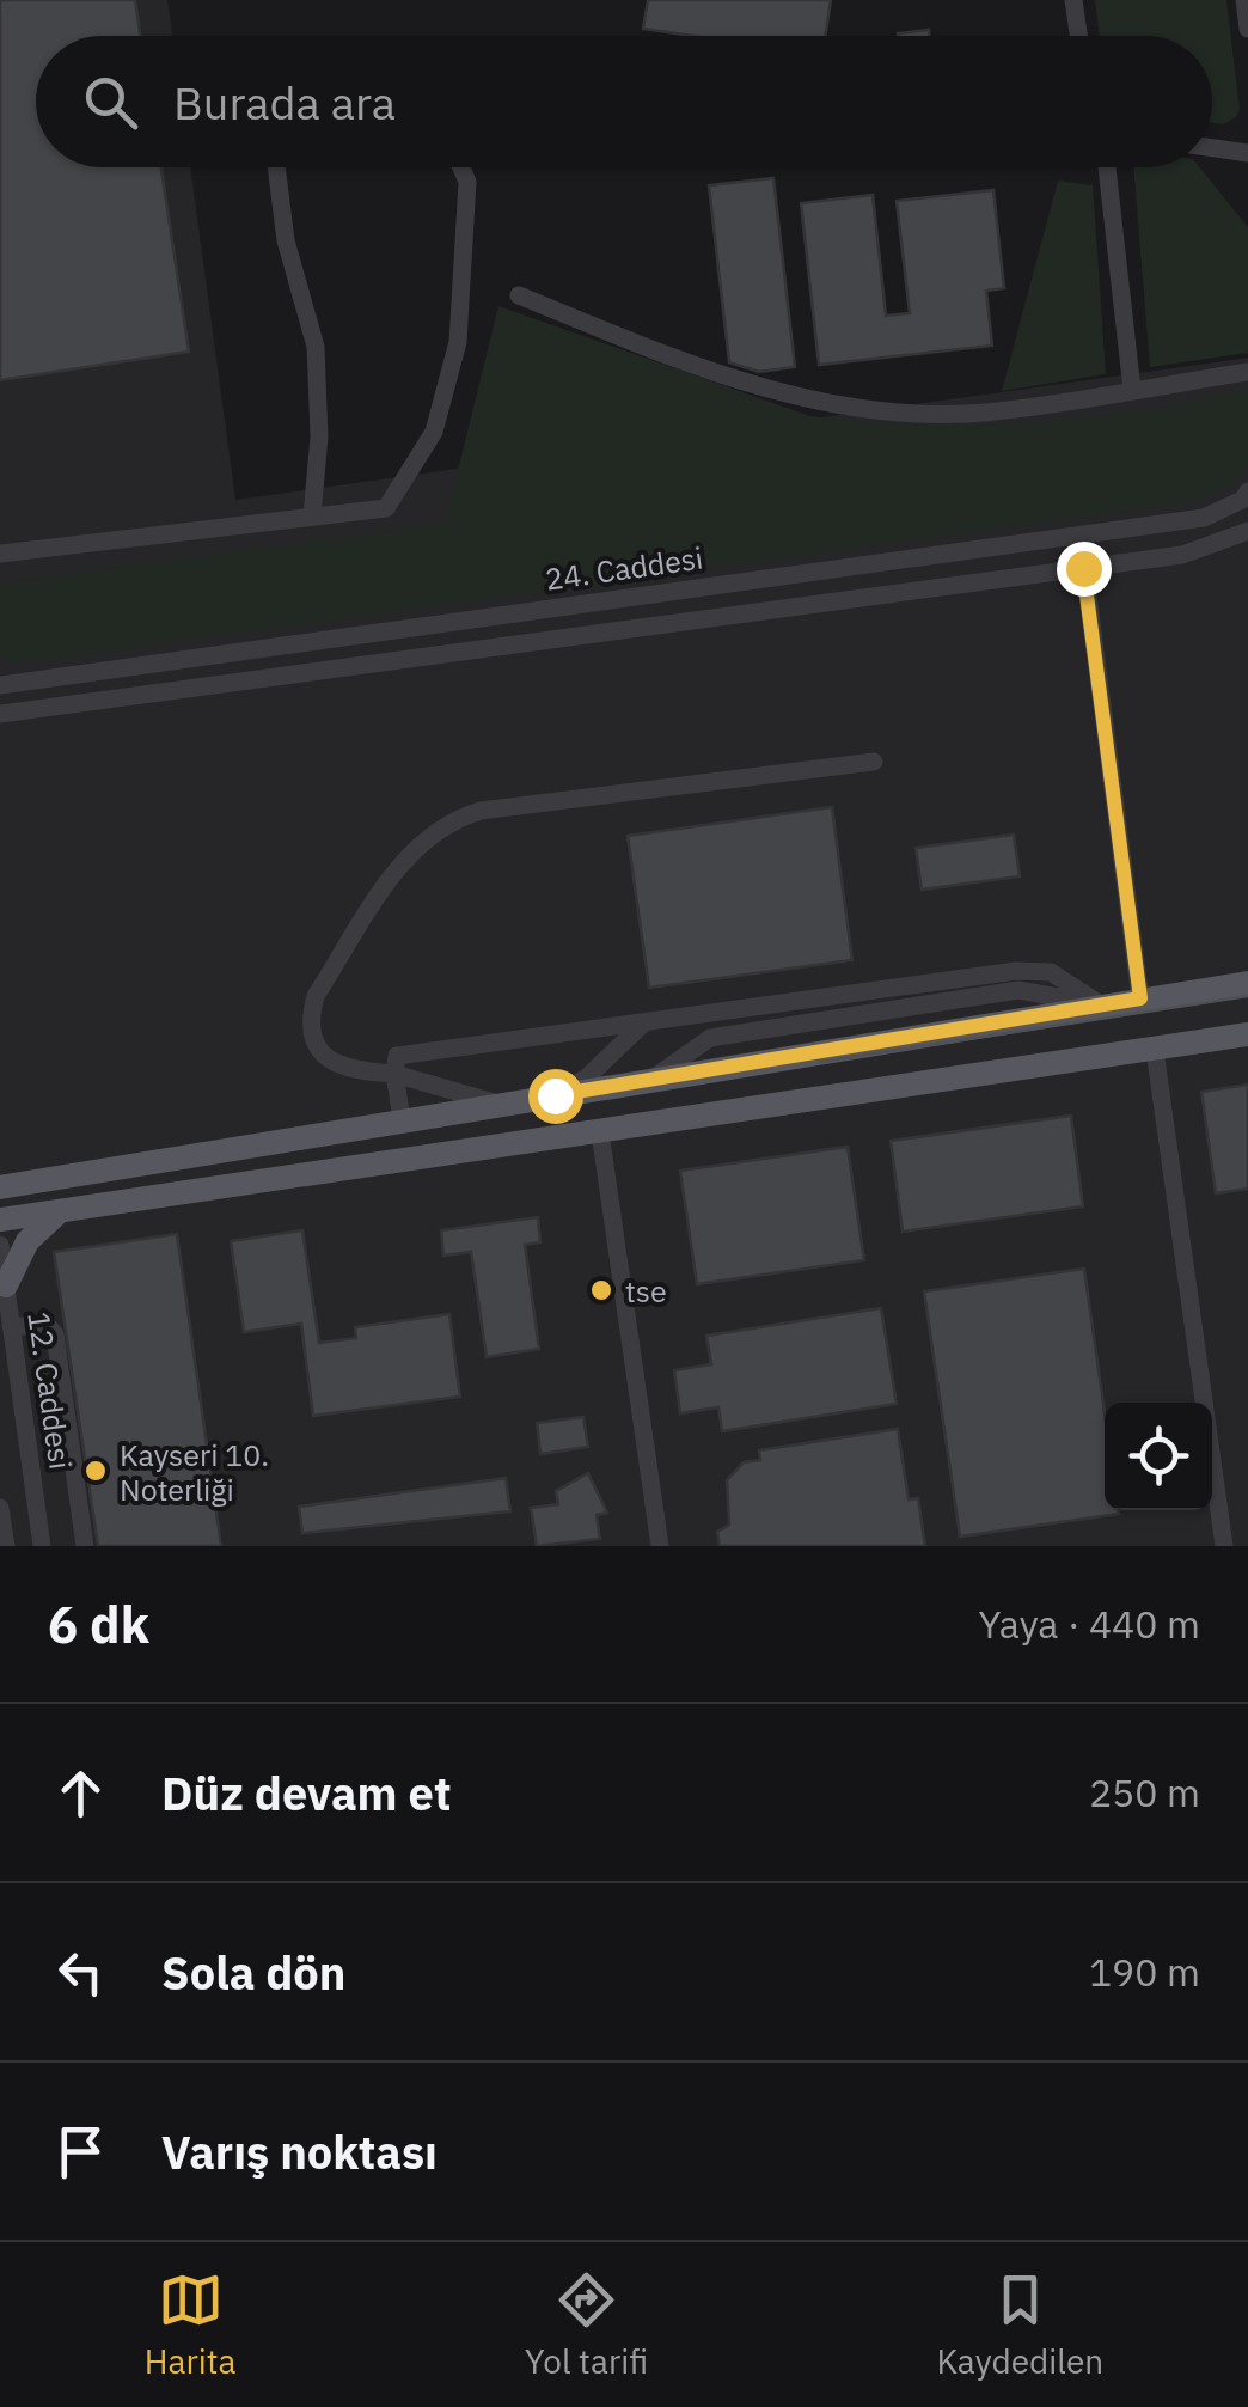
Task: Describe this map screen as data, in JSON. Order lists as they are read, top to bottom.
{
  "streets": {
    "street": ["24. Caddesi", "12. Caddesi"]
  },
  "places": ["tse", "Kayseri 10. Noterliği"],
  "page": {
    "search": "Burada ara",
    "heading": ["6 dk", "Yaya · 440 m"],
    "list": [
      ["Düz devam et", "250 m"],
      ["Sola dön", "190 m"],
      "Varış noktası"
    ],
    "nav": ["Harita", "Yol tarifi", "Kaydedilen"]
  }
}
